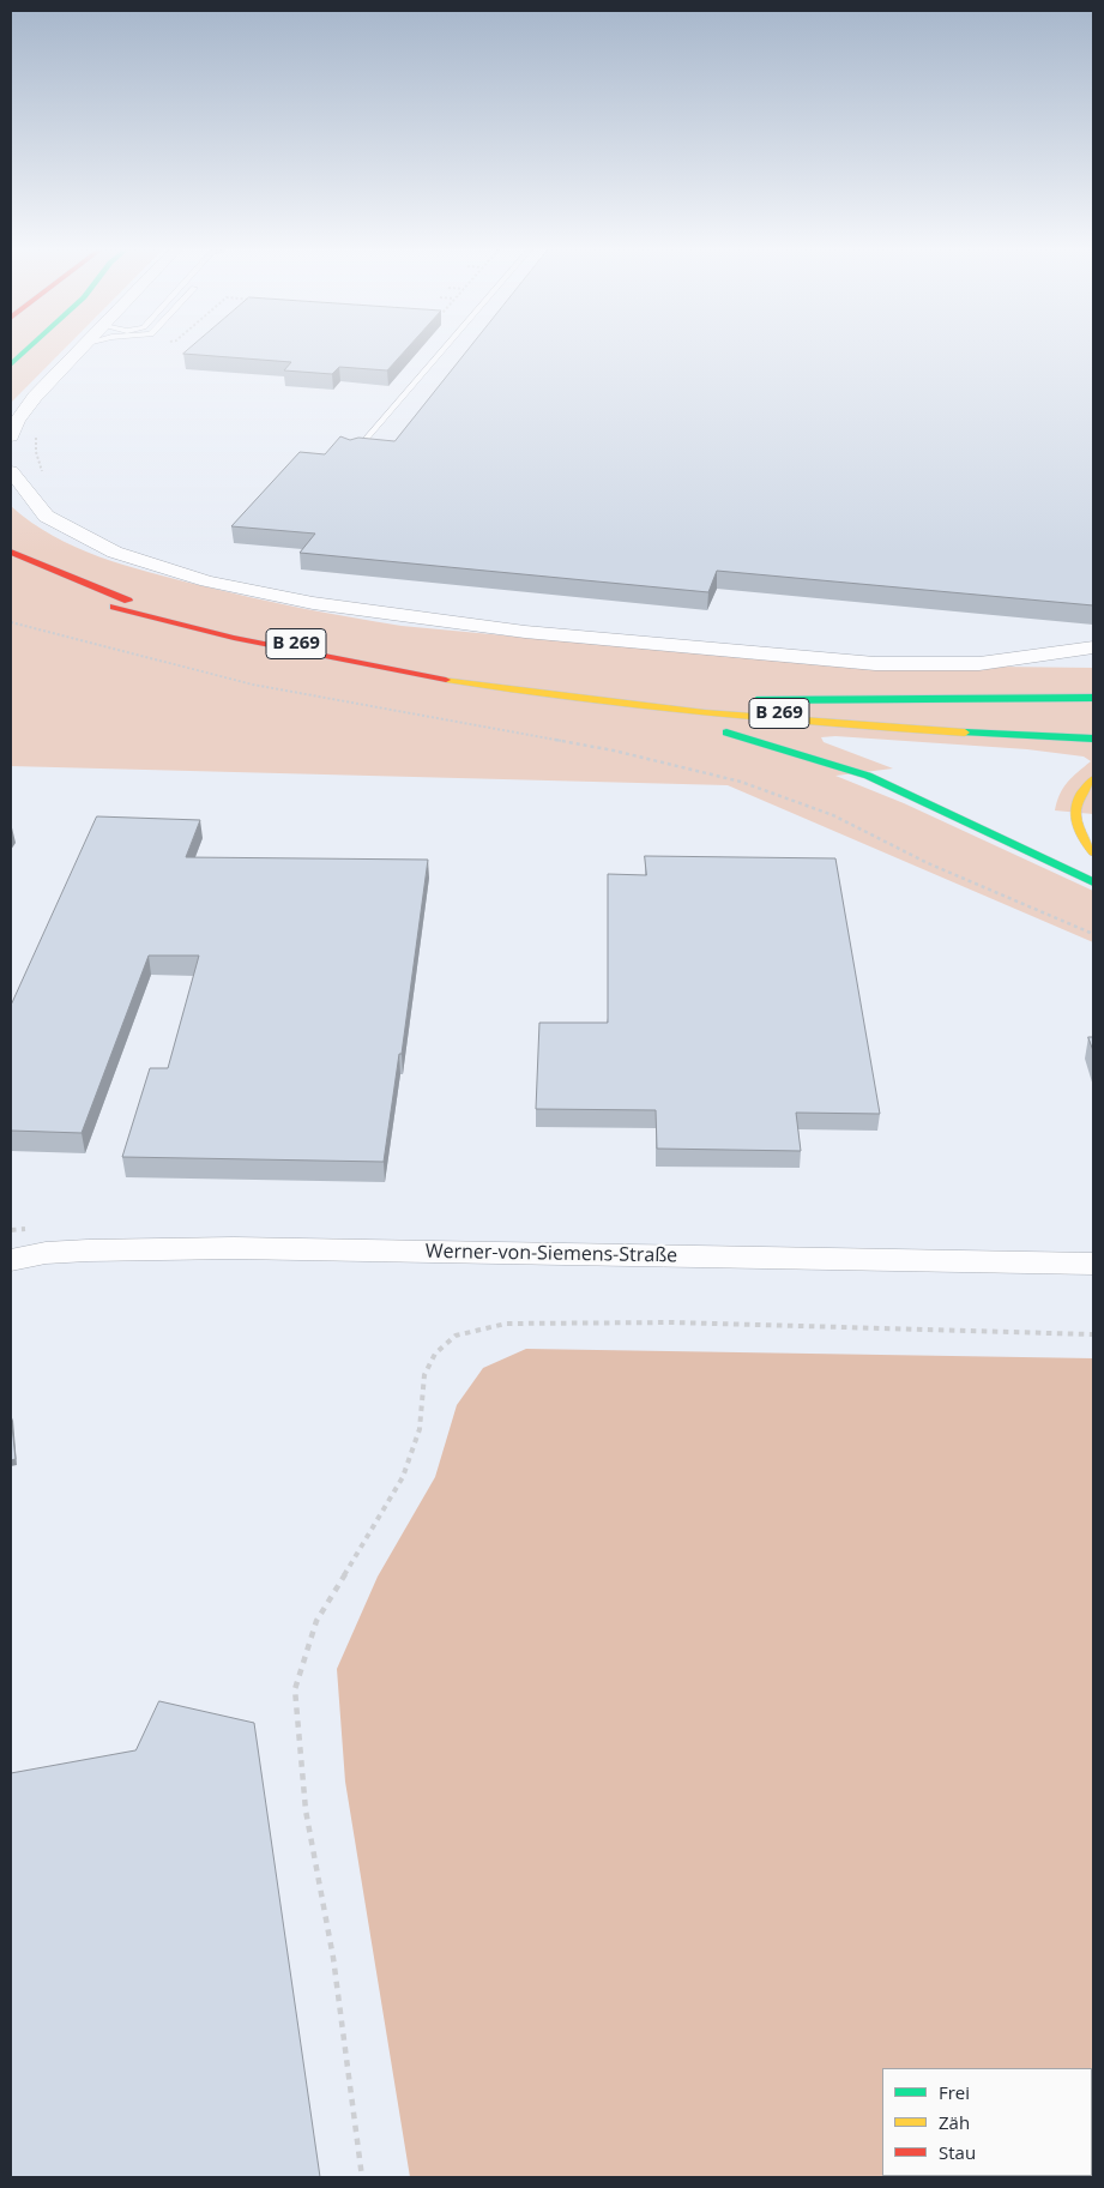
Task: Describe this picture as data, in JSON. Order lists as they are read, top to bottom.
{
  "streets": {
    "main road": ["B 269"],
    "street": ["Werner-von-Siemens-Straße"]
  },
  "legend": ["Frei", "Zäh", "Stau"]
}
